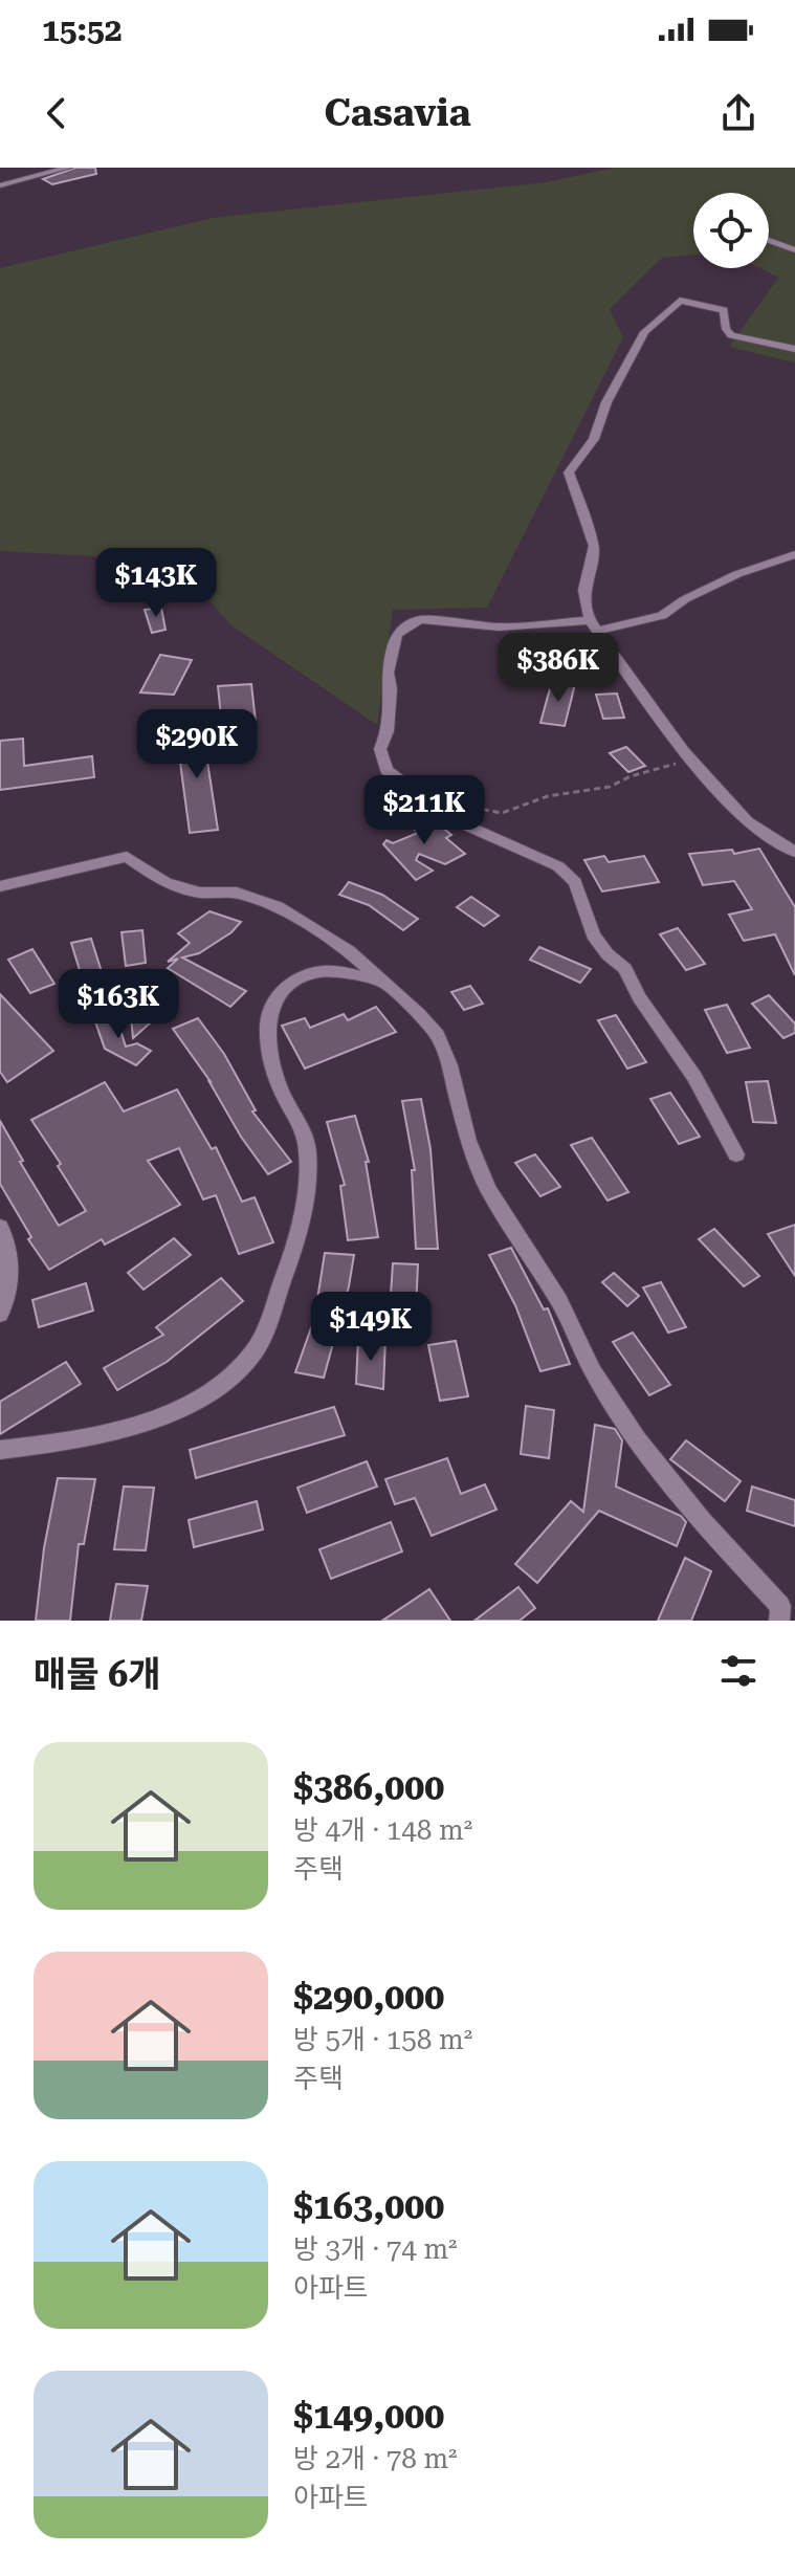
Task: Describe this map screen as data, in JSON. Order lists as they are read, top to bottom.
{
  "page": {
    "status": "15:52",
    "header": "Casavia",
    "price": [
      "$143K",
      "$386K",
      "$290K",
      "$211K",
      "$163K",
      "$149K"
    ],
    "heading": "매물 6개",
    "list": [
      {
        "name": "$386,000",
        "note": "방 4개 · 148 m² · 주택"
      },
      {
        "name": "$290,000",
        "note": "방 5개 · 158 m² · 주택"
      },
      {
        "name": "$163,000",
        "note": "방 3개 · 74 m² · 아파트"
      },
      {
        "name": "$149,000",
        "note": "방 2개 · 78 m² · 아파트"
      }
    ]
  }
}
